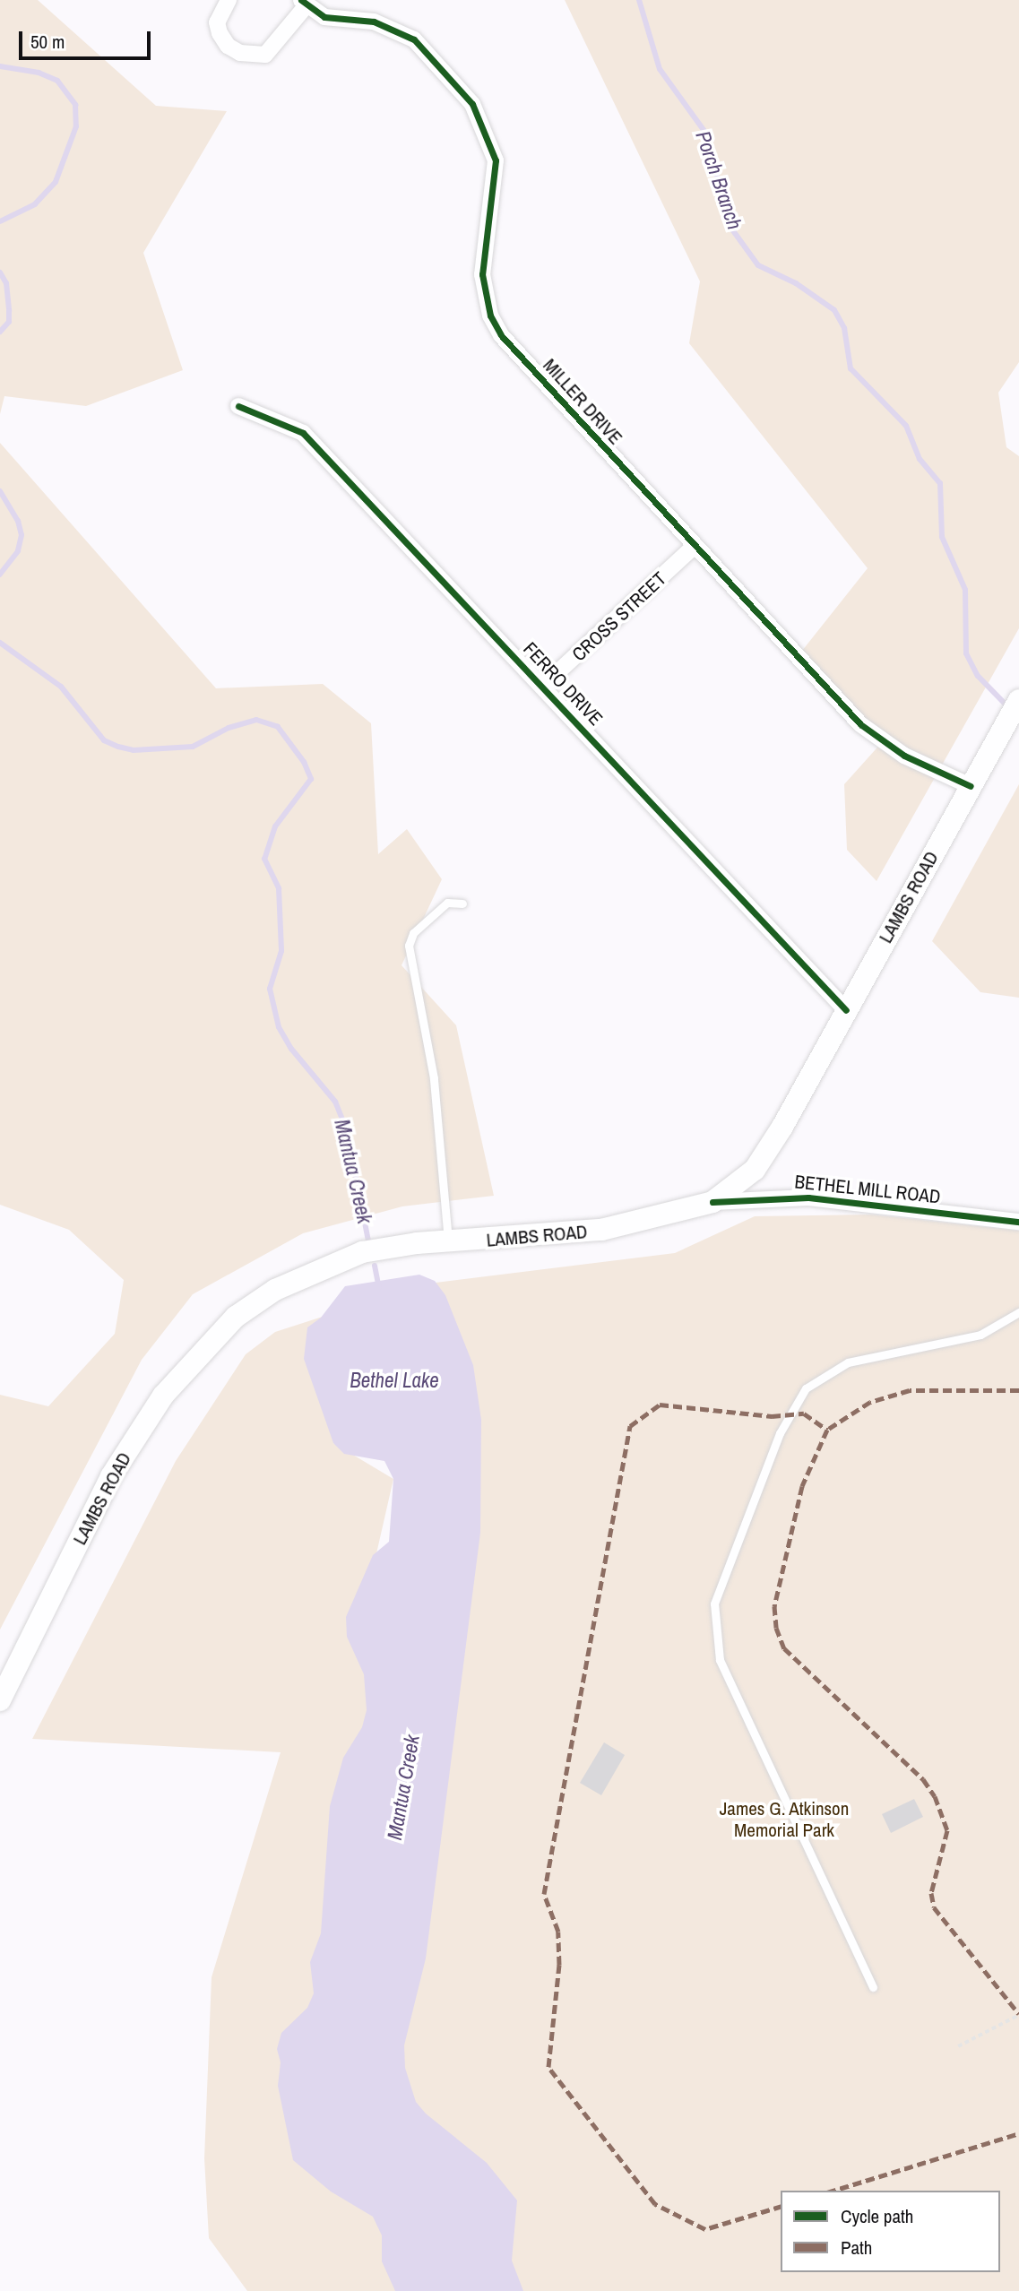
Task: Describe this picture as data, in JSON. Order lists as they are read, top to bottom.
{
  "streets": {
    "main road": ["LAMBS ROAD"],
    "street": [
      "MILLER DRIVE",
      "CROSS STREET",
      "FERRO DRIVE",
      "BETHEL MILL ROAD"
    ]
  },
  "crossings": [
    ["MILLER DRIVE", "CROSS STREET"],
    ["MILLER DRIVE", "LAMBS ROAD"],
    ["CROSS STREET", "FERRO DRIVE"],
    ["FERRO DRIVE", "LAMBS ROAD"],
    ["LAMBS ROAD", "BETHEL MILL ROAD"]
  ],
  "water": ["Porch Branch", "Mantua Creek", "Bethel Lake"],
  "parks": ["James G. Atkinson Memorial Park"],
  "legend": ["Cycle path", "Path"],
  "scale_bar": "50 m"
}
